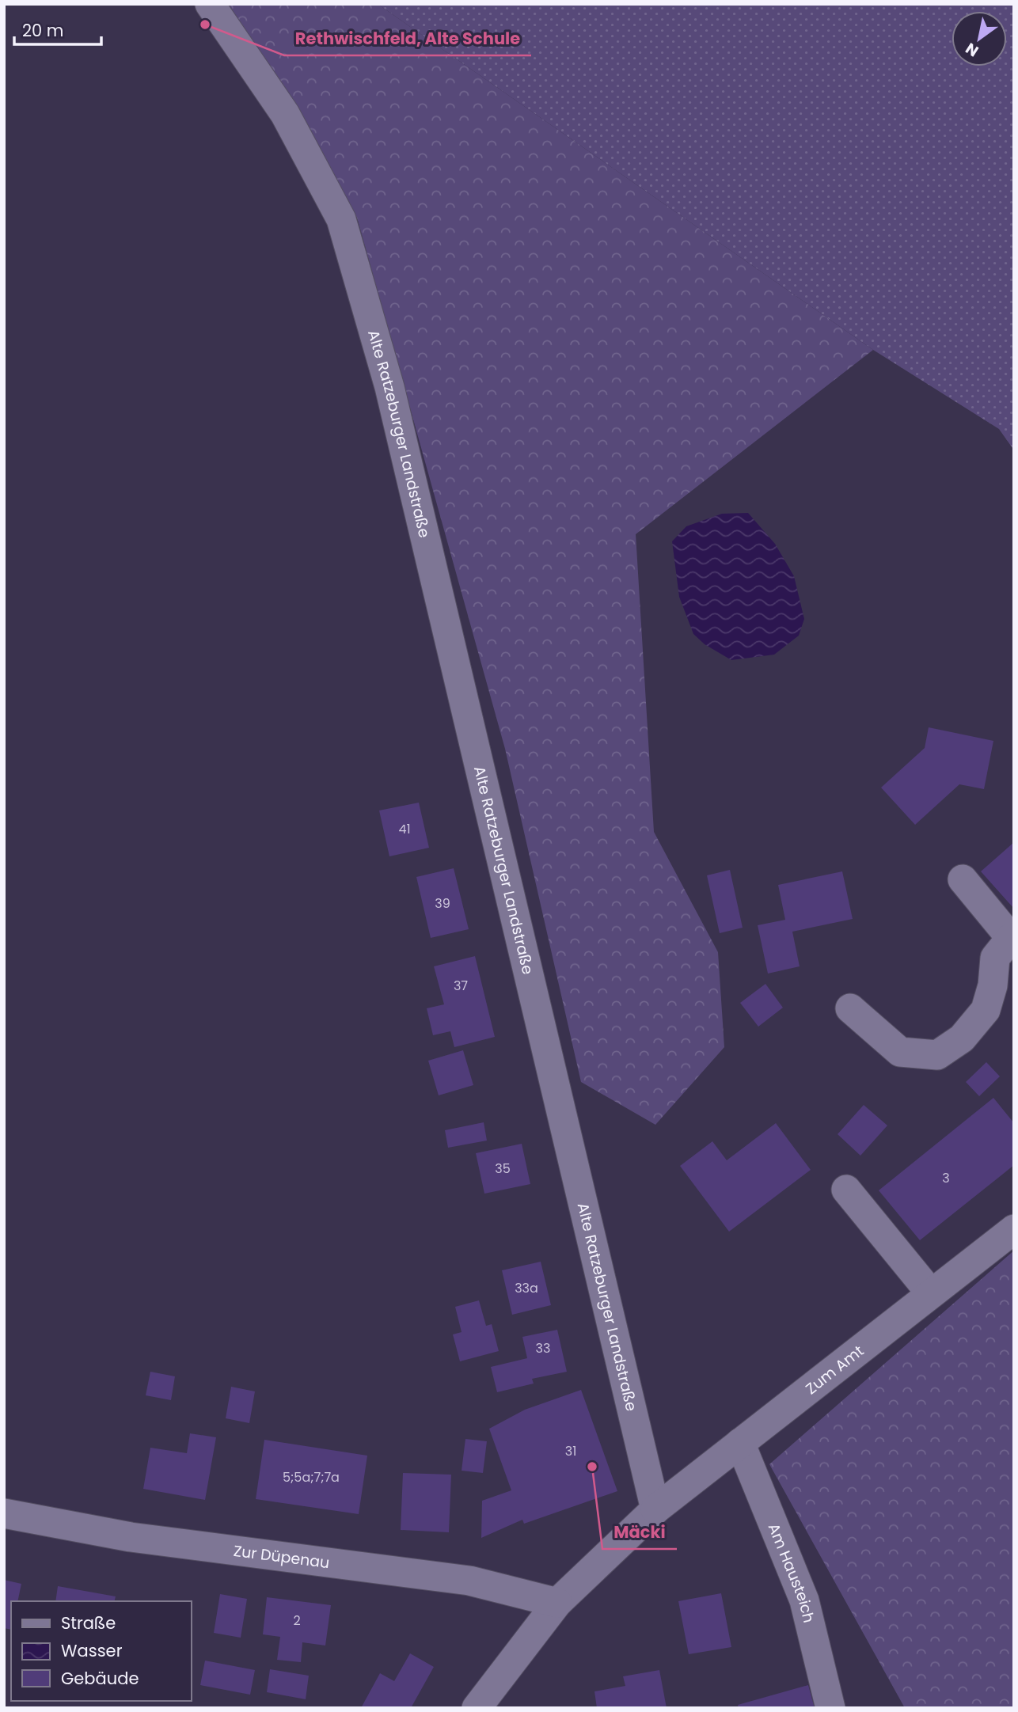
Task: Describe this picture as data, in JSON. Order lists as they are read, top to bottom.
{
  "streets": {
    "street": [
      "Alte Ratzeburger Landstraße",
      "Zum Amt",
      "Zur Düpenau",
      "Am Hausteich"
    ]
  },
  "crossings": [
    ["Alte Ratzeburger Landstraße", "Zum Amt"],
    ["Zum Amt", "Am Hausteich"]
  ],
  "places": ["Rethwischfeld, Alte Schule", "Mäcki"],
  "house_numbers": [
    "41",
    "39",
    "37",
    "35",
    "3",
    "33a",
    "33",
    "31",
    "5;5a;7;7a",
    "2"
  ],
  "legend": ["Straße", "Wasser", "Gebäude"],
  "scale_bar": "20 m",
  "north": "bottom left"
}
